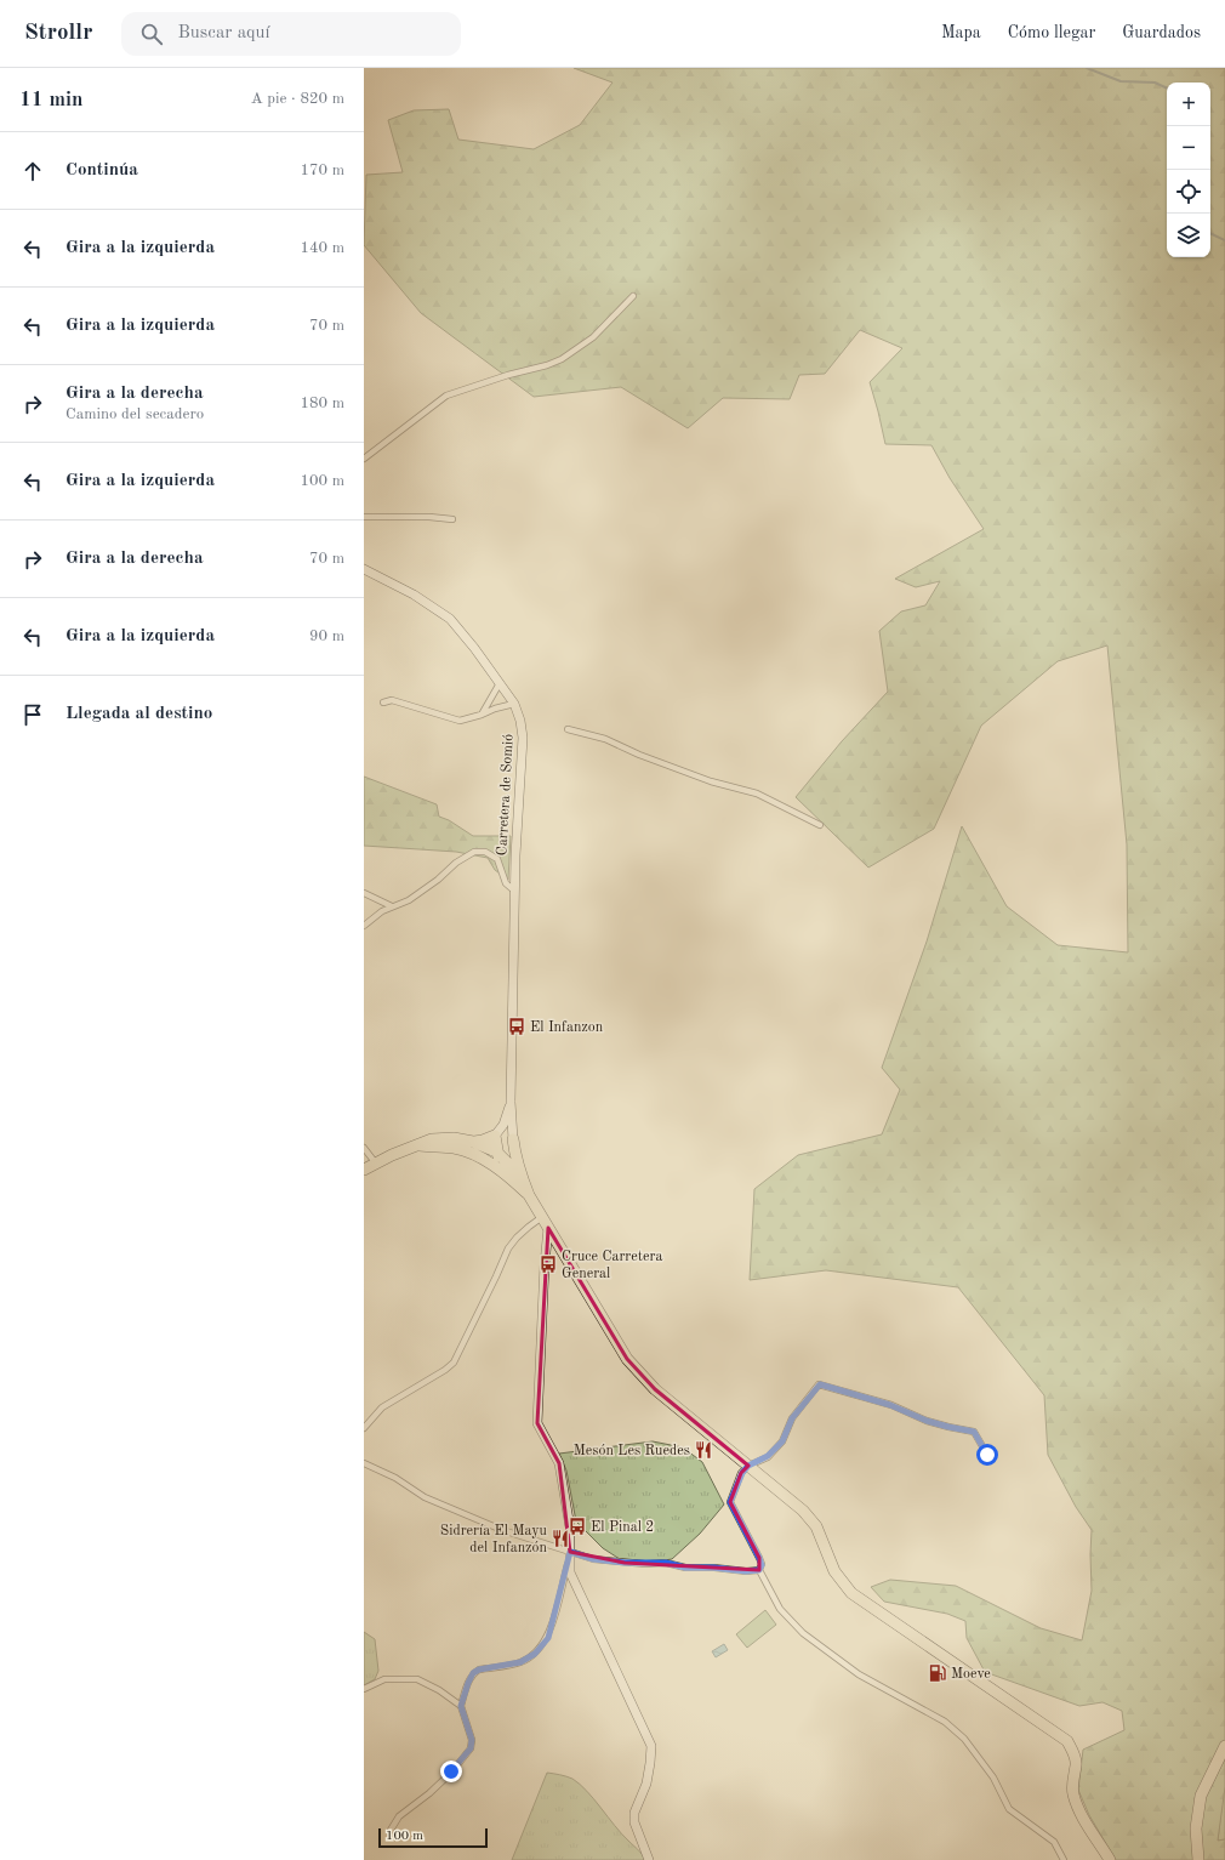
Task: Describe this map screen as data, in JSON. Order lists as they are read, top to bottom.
{
  "streets": {
    "street": ["Carretera de Somió"]
  },
  "places": {
    "bus stop": ["El Infanzon", "Cruce Carretera General", "El Pinal 2"],
    "restaurant": ["Mesón Les Ruedes", "Sidrería El Mayu del Infanzón"],
    "fuel station": ["Moeve"]
  },
  "scale_bar": "100 m",
  "page": {
    "header": "Strollr",
    "search": "Buscar aquí",
    "nav": ["Mapa", "Cómo llegar", "Guardados"],
    "heading": ["11 min", "A pie · 820 m"],
    "map_buttons": ["+", "−"],
    "list": [
      ["Continúa", "170 m"],
      ["Gira a la izquierda", "140 m"],
      ["Gira a la izquierda", "70 m"],
      ["Gira a la derecha", "Camino del secadero", "180 m"],
      ["Gira a la izquierda", "100 m"],
      ["Gira a la derecha", "70 m"],
      ["Gira a la izquierda", "90 m"],
      "Llegada al destino"
    ],
    "scale": "100 m"
  }
}
